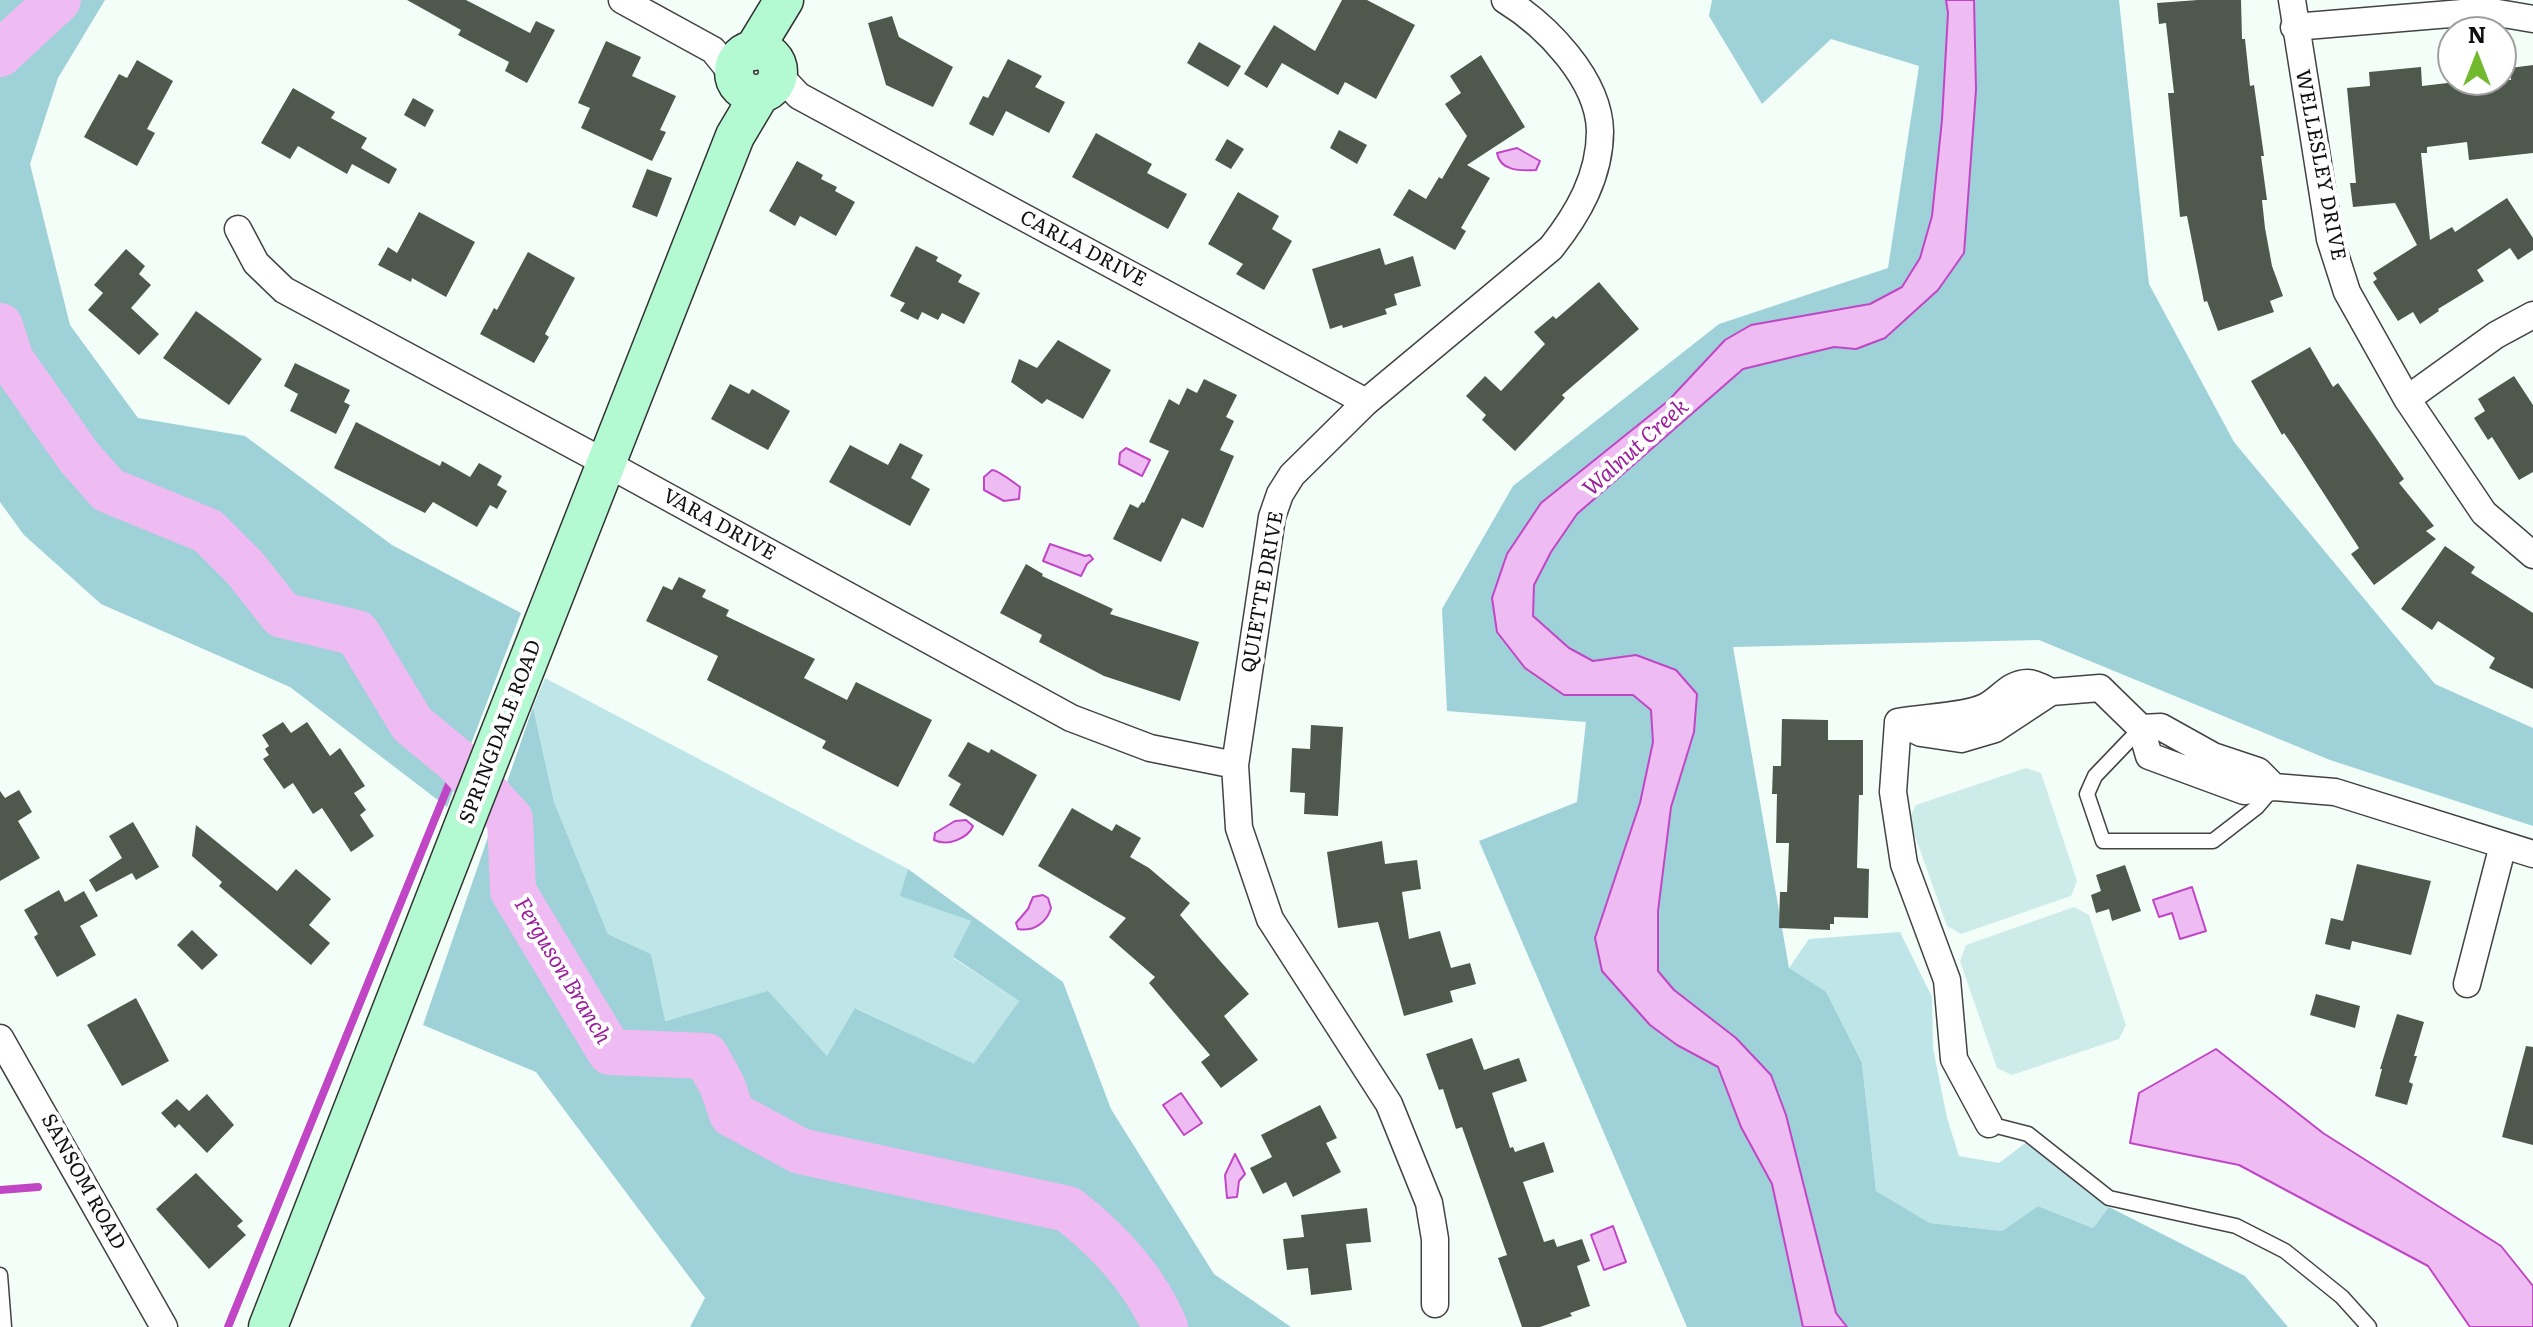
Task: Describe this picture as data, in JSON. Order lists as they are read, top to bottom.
{
  "streets": {
    "street": [
      "WELLESLEY DRIVE",
      "CARLA DRIVE",
      "VARA DRIVE",
      "QUIETTE DRIVE",
      "SPRINGDALE ROAD",
      "SANSOM ROAD"
    ]
  },
  "crossings": [
    ["CARLA DRIVE", "QUIETTE DRIVE"],
    ["CARLA DRIVE", "SPRINGDALE ROAD"],
    ["VARA DRIVE", "QUIETTE DRIVE"],
    ["VARA DRIVE", "SPRINGDALE ROAD"]
  ],
  "water": ["Walnut Creek", "Ferguson Branch"],
  "north": "top"
}
